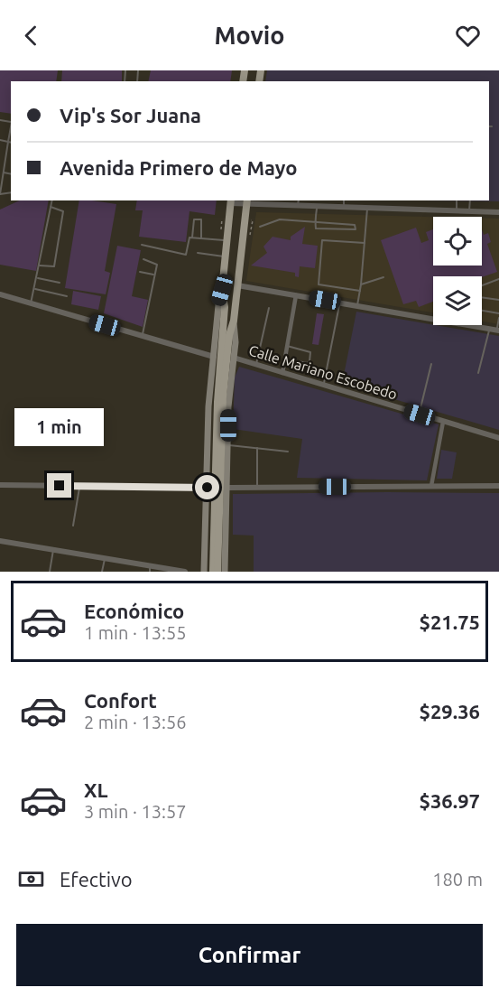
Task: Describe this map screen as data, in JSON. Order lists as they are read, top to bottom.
{
  "streets": {
    "street": ["Calle Mariano Escobedo"]
  },
  "page": {
    "header": "Movio",
    "banner": ["Vip's Sor Juana", "Avenida Primero de Mayo"],
    "bubble": "1 min",
    "list": [
      {
        "name": "Económico",
        "note": "1 min · 13:55",
        "value": "$21.75"
      },
      {
        "name": "Confort",
        "note": "2 min · 13:56",
        "value": "$29.36"
      },
      {
        "name": "XL",
        "note": "3 min · 13:57",
        "value": "$36.97"
      }
    ],
    "pay": ["Efectivo", "180 m"],
    "buttons": "Confirmar"
  }
}
